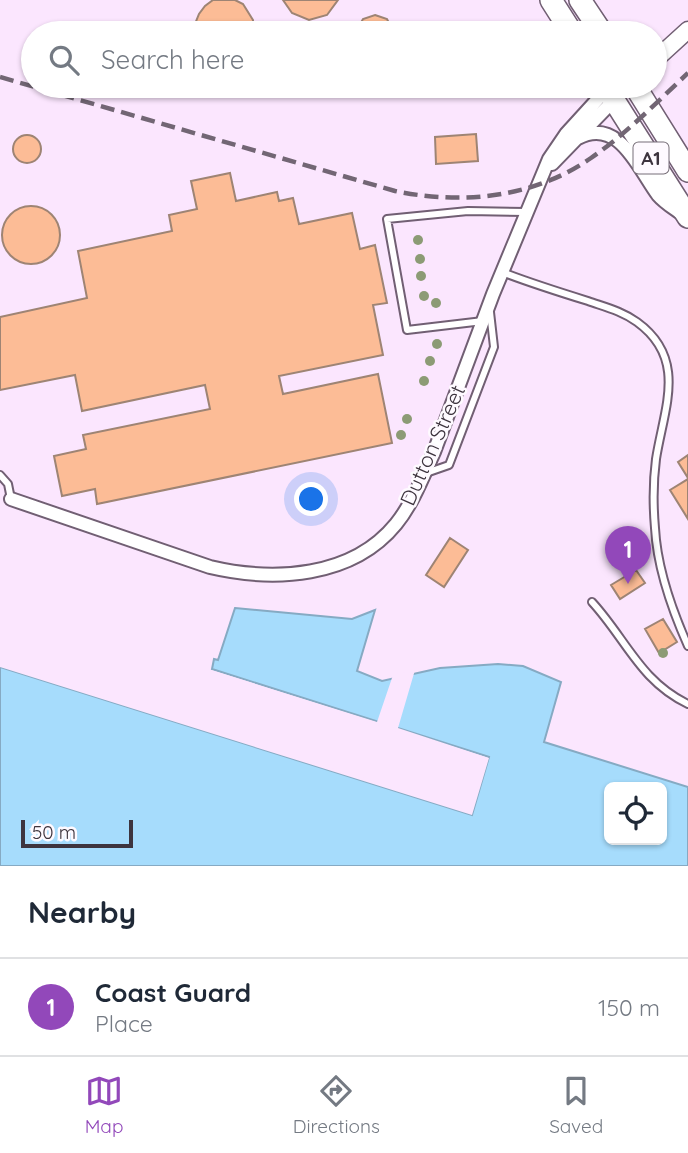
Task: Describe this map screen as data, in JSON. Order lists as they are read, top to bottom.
{
  "streets": {
    "highway": ["A1"],
    "street": ["Dutton Street"]
  },
  "scale_bar": "50 m",
  "page": {
    "search": "Search here",
    "pins": "1",
    "scale": "50 m",
    "heading": "Nearby",
    "list": [
      {
        "mark": "1",
        "name": "Coast Guard",
        "note": "Place",
        "value": "150 m"
      }
    ],
    "nav": ["Map", "Directions", "Saved"]
  }
}
